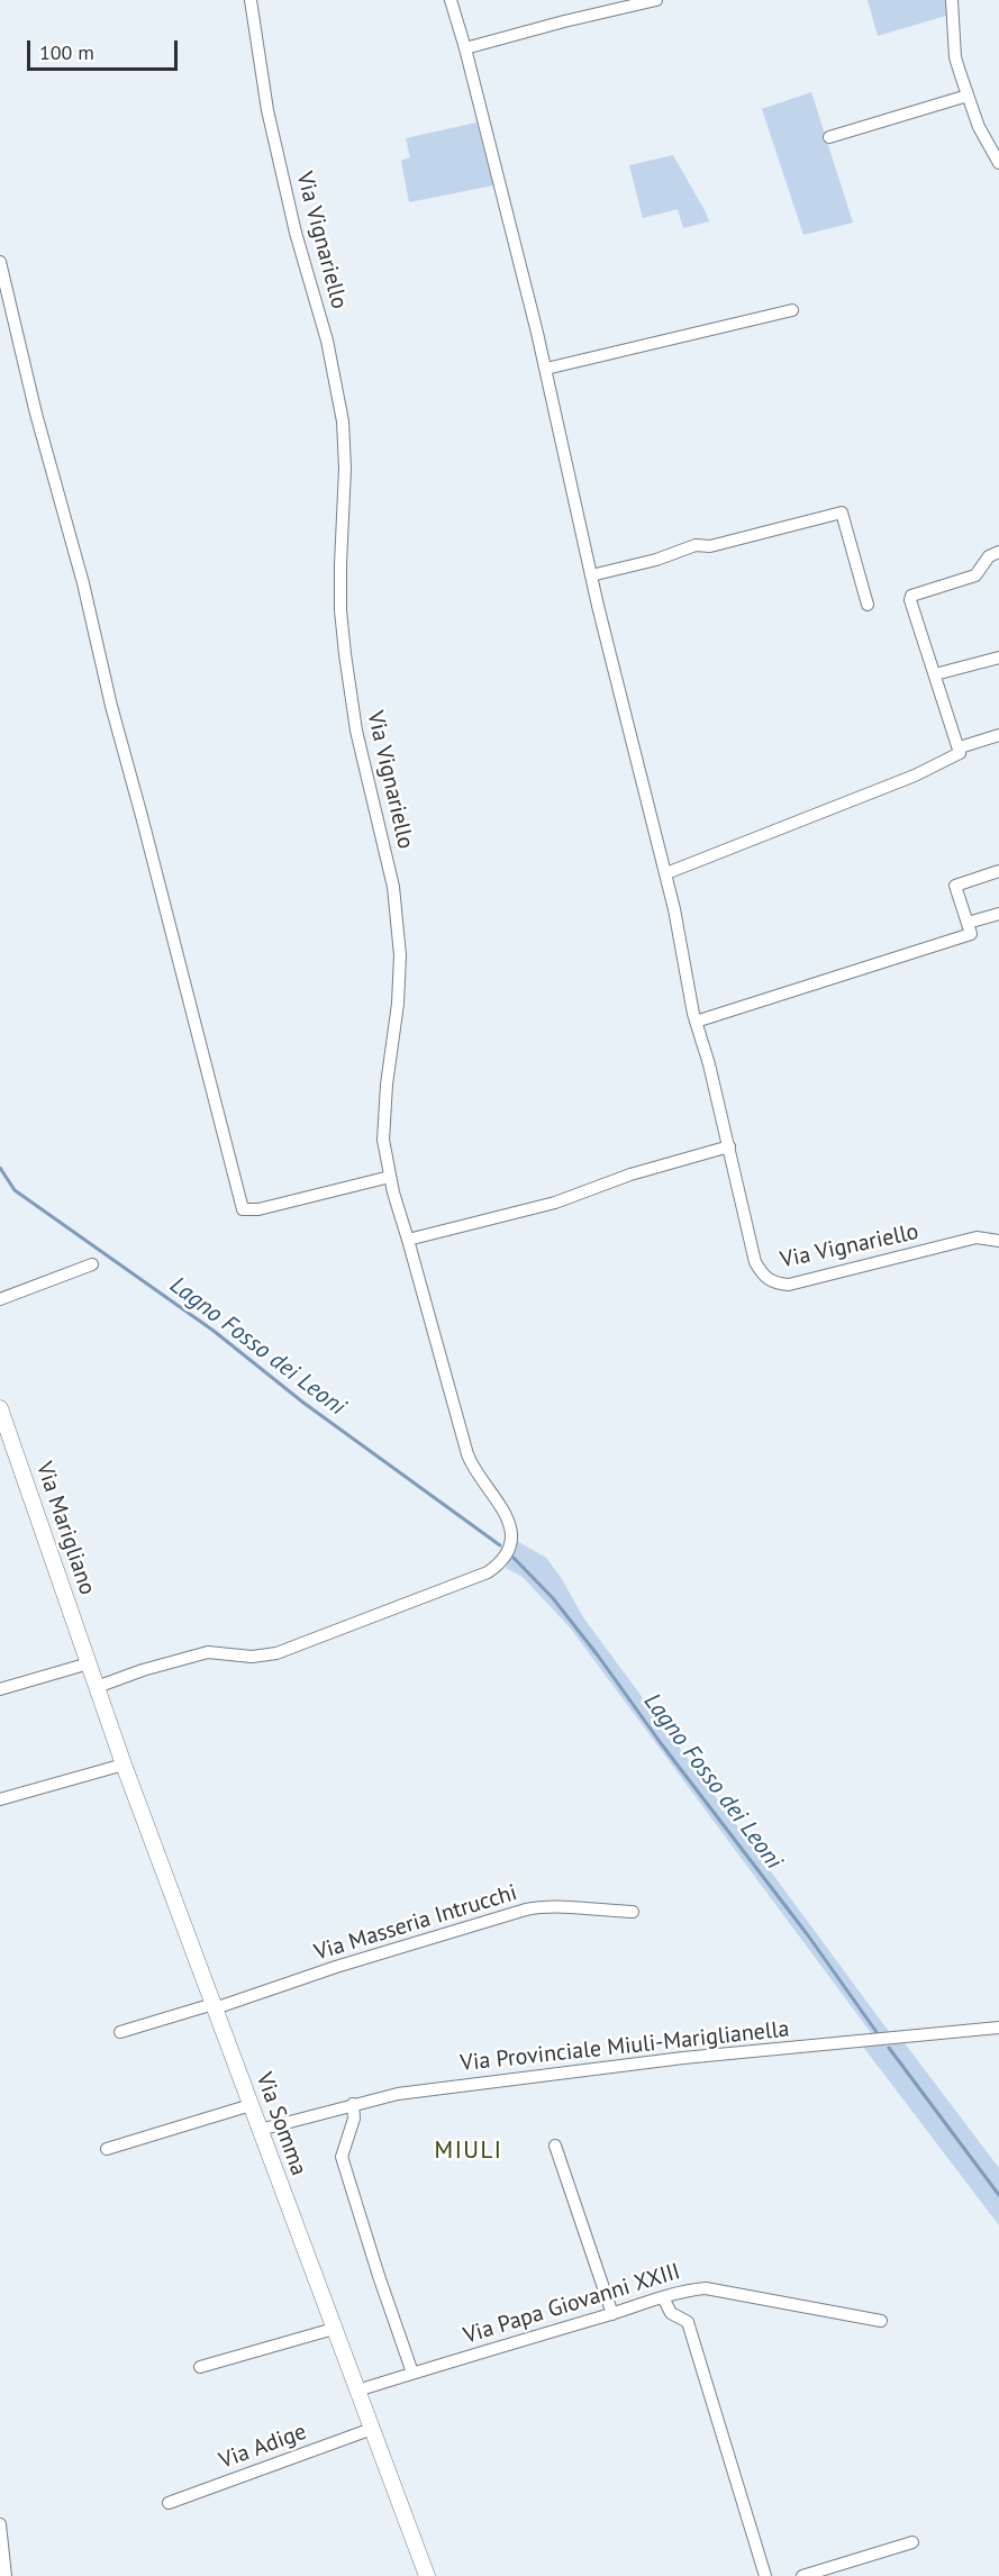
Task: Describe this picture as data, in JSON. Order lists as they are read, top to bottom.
{
  "streets": {
    "street": [
      "Via Vignariello",
      "Via Marigliano",
      "Via Masseria Intrucchi",
      "Via Provinciale Miuli-Mariglianella",
      "Via Somma",
      "Via Papa Giovanni XXIII",
      "Via Adige"
    ]
  },
  "crossings": [
    ["Via Vignariello", "Via Marigliano"],
    ["Via Vignariello", "Via Somma"],
    ["Via Marigliano", "Via Somma"],
    ["Via Masseria Intrucchi", "Via Somma"],
    ["Via Provinciale Miuli-Mariglianella", "Via Somma"],
    ["Via Somma", "Via Papa Giovanni XXIII"],
    ["Via Somma", "Via Adige"]
  ],
  "districts": ["MIULI"],
  "water": ["Lagno Fosso dei Leoni"],
  "scale_bar": "100 m"
}
